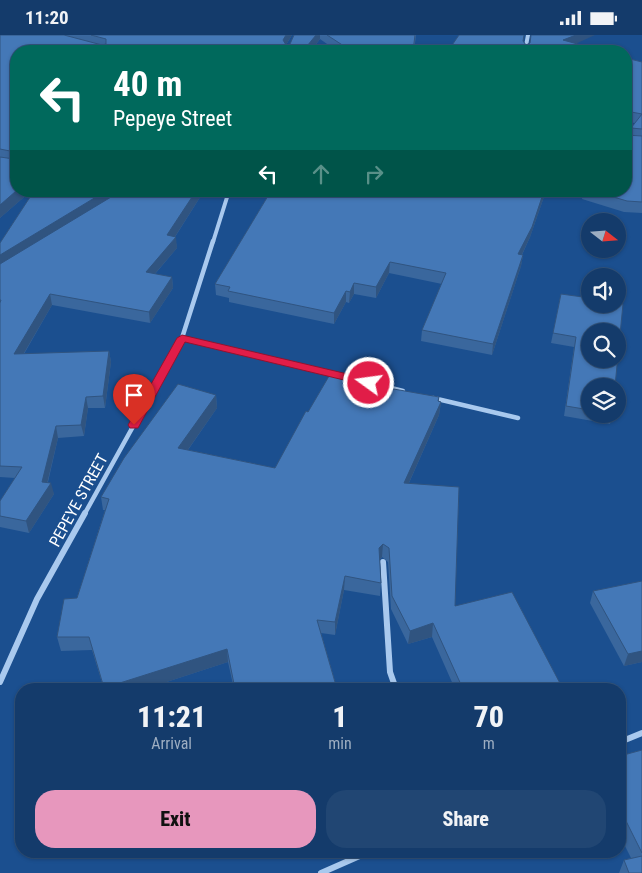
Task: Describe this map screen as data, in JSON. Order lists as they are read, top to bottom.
{
  "streets": {
    "street": ["PEPEYE STREET"]
  },
  "north": "right",
  "page": {
    "status": "11:20",
    "turn": ["40 m", "Pepeye Street"],
    "eta": [
      "11:21",
      "Arrival",
      "1",
      "min",
      "70",
      "m"
    ],
    "buttons": ["Exit", "Share"]
  }
}
